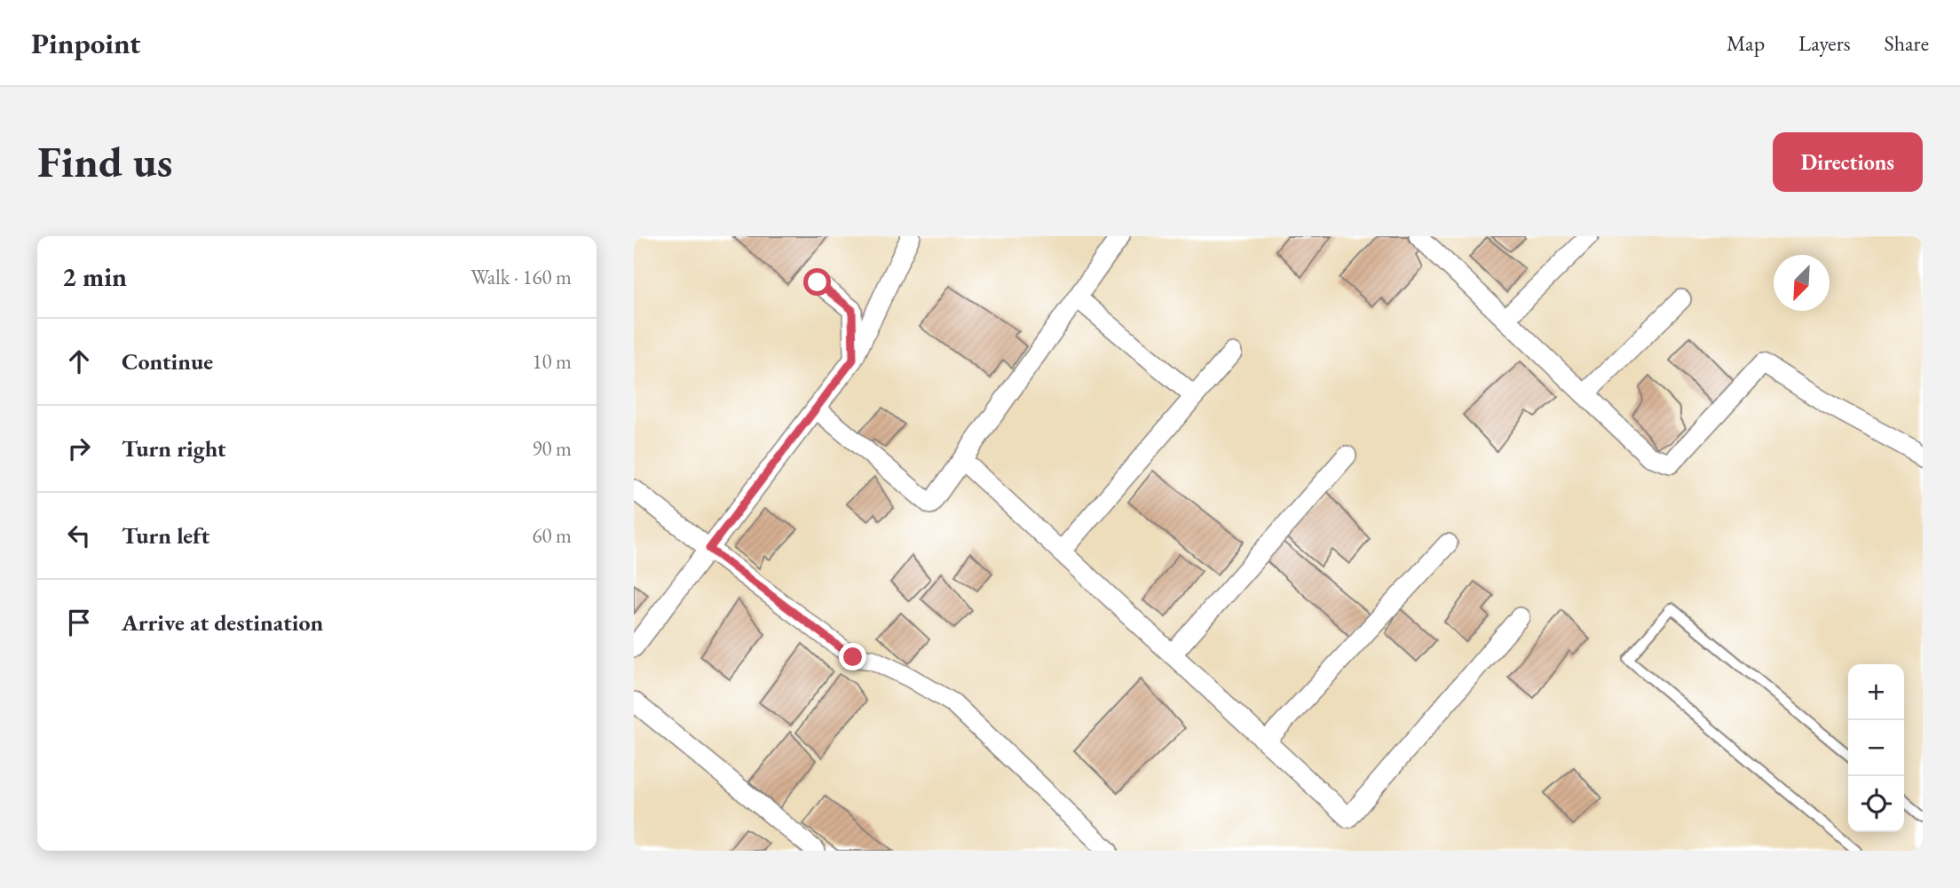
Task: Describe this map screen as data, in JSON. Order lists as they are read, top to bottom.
{
  "north": "bottom left",
  "page": {
    "header": "Pinpoint",
    "nav": ["Map", "Layers", "Share"],
    "buttons": "Directions",
    "title": "Find us",
    "heading": ["2 min", "Walk · 160 m"],
    "list": [
      ["Continue", "10 m"],
      ["Turn right", "90 m"],
      ["Turn left", "60 m"],
      "Arrive at destination"
    ],
    "map_buttons": ["+", "−"]
  }
}
